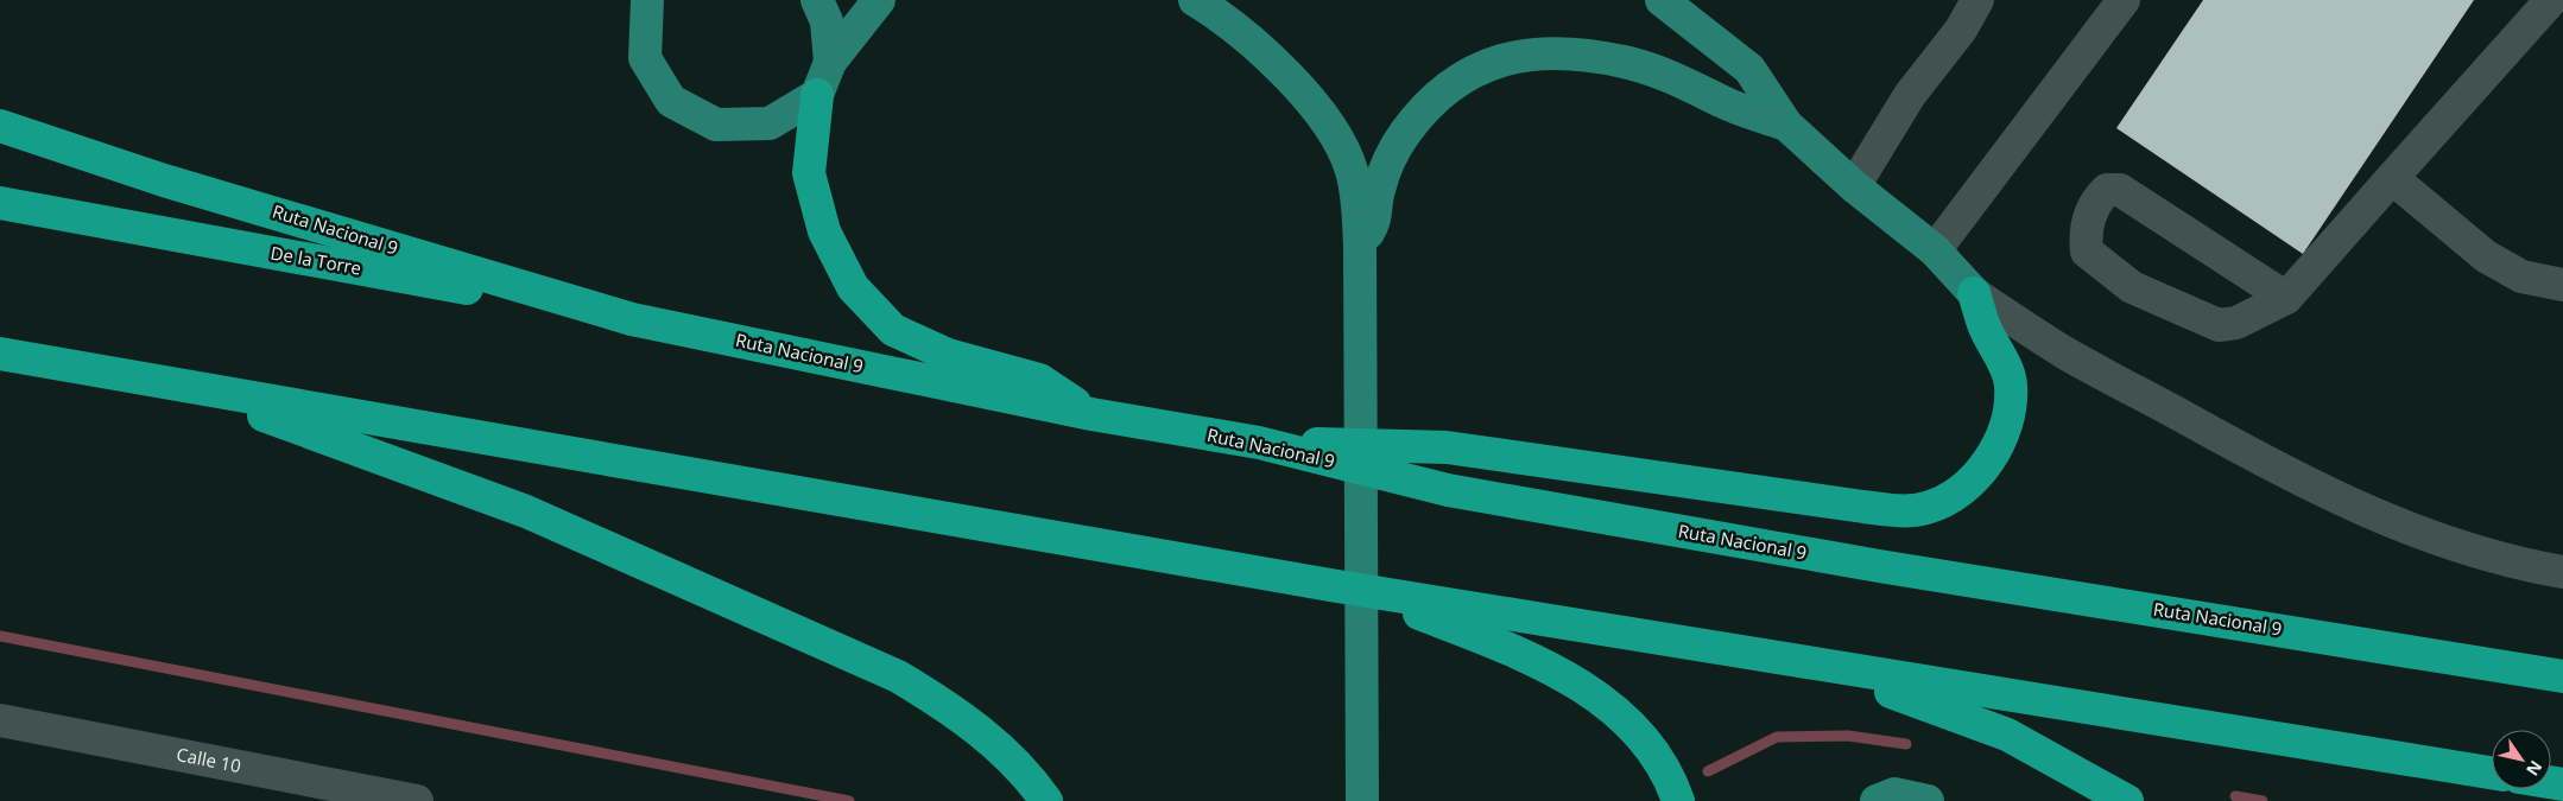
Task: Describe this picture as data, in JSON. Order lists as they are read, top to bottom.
{
  "streets": {
    "highway": ["Ruta Nacional 9", "De la Torre"],
    "street": ["Calle 10"]
  },
  "crossings": [
    ["Ruta Nacional 9", "De la Torre"]
  ],
  "north": "bottom right"
}
